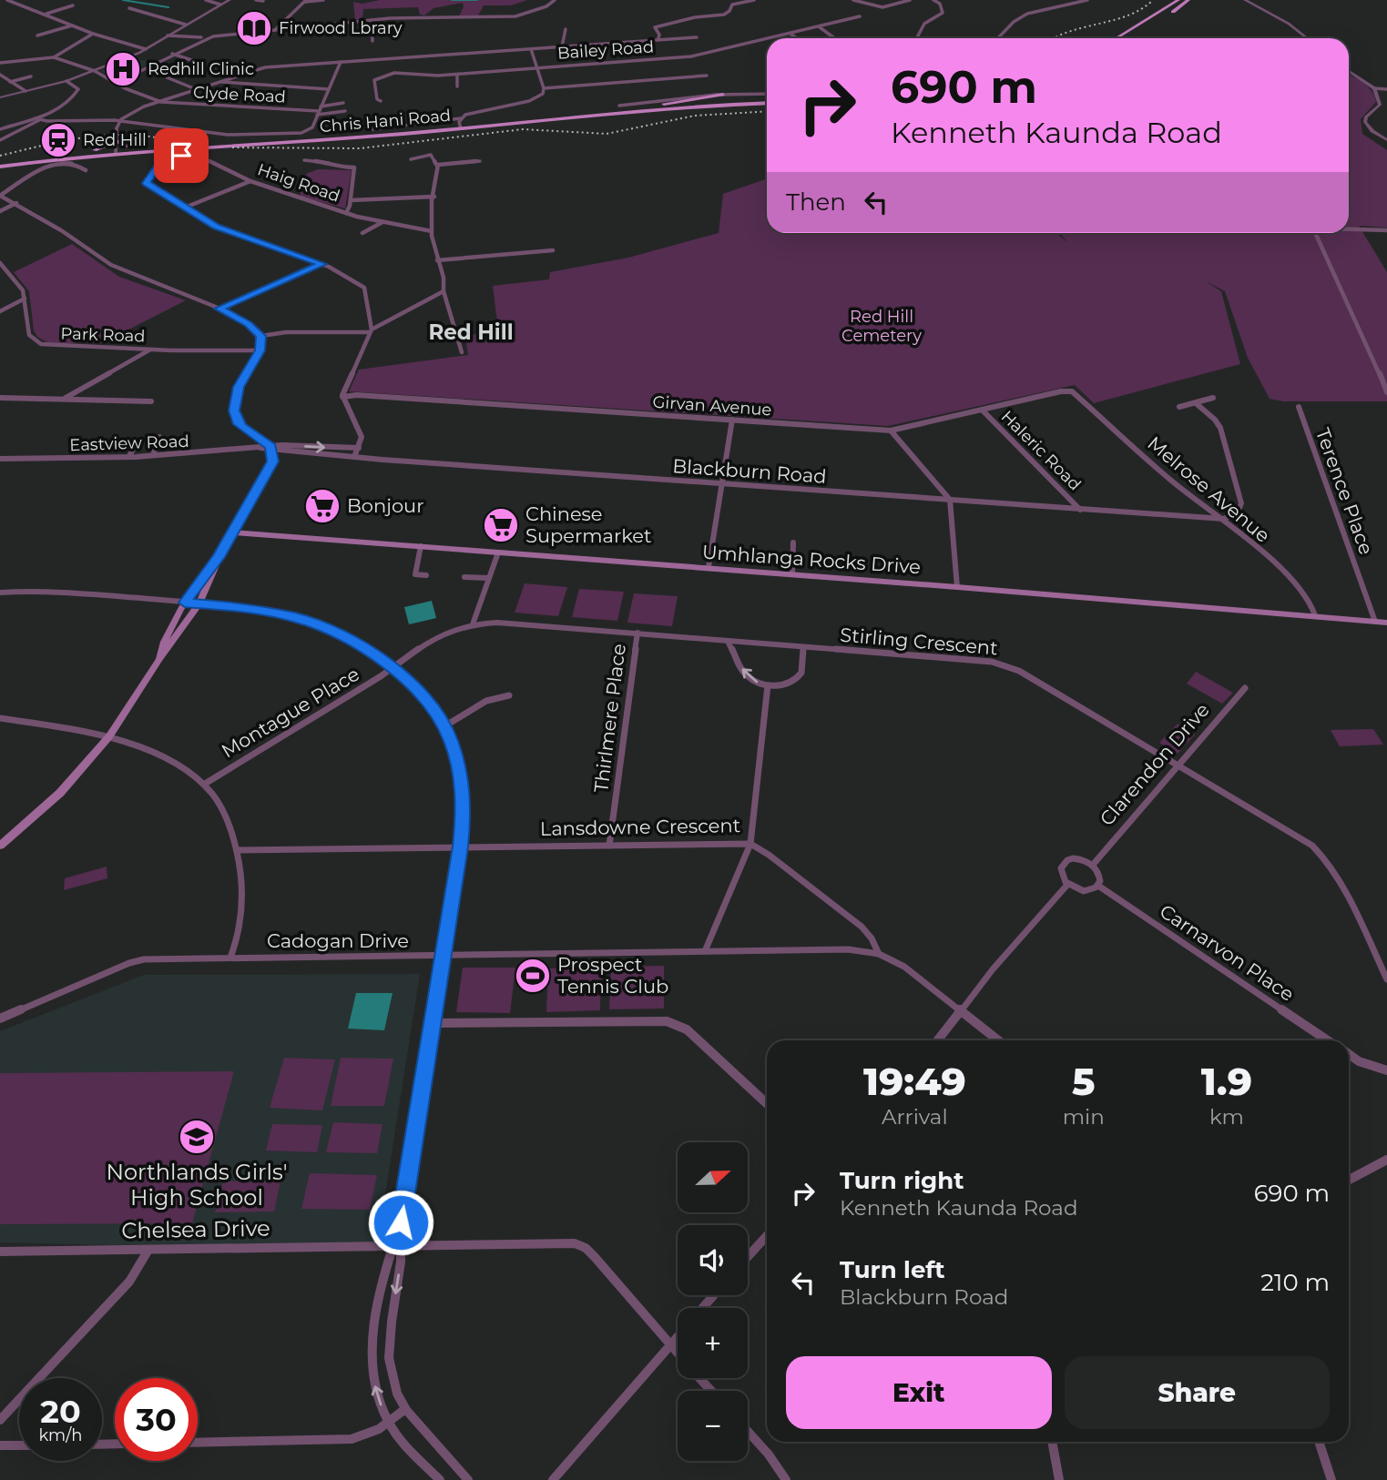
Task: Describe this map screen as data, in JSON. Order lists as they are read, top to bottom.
{
  "streets": {
    "main road": ["Chris Hani Road", "Umhlanga Rocks Drive"],
    "street": [
      "Bailey Road",
      "Clyde Road",
      "Haig Road",
      "Park Road",
      "Girvan Avenue",
      "Eastview Road",
      "Haleric Road",
      "Blackburn Road",
      "Melrose Avenue",
      "Terence Place",
      "Stirling Crescent",
      "Montague Place",
      "Thirlmere Place",
      "Clarendon Drive",
      "Lansdowne Crescent",
      "Cadogan Drive",
      "Carnarvon Place",
      "Chelsea Drive"
    ]
  },
  "crossings": [
    ["Park Road", "Blackburn Road"],
    ["Girvan Avenue", "Haleric Road"],
    ["Girvan Avenue", "Melrose Avenue"],
    ["Eastview Road", "Blackburn Road"],
    ["Haleric Road", "Blackburn Road"],
    ["Blackburn Road", "Melrose Avenue"],
    ["Melrose Avenue", "Umhlanga Rocks Drive"],
    ["Terence Place", "Umhlanga Rocks Drive"],
    ["Stirling Crescent", "Montague Place"],
    ["Stirling Crescent", "Thirlmere Place"],
    ["Stirling Crescent", "Clarendon Drive"],
    ["Thirlmere Place", "Lansdowne Crescent"],
    ["Clarendon Drive", "Carnarvon Place"],
    ["Lansdowne Crescent", "Cadogan Drive"]
  ],
  "districts": ["Red Hill"],
  "parks": ["Red Hill Cemetery"],
  "places": {
    "library": ["Firwood Lbrary"],
    "hospital": ["Redhill Clinic"],
    "station": ["Red Hill"],
    "supermarket": ["Bonjour", "Chinese Supermarket"],
    "sports": ["Prospect Tennis Club"],
    "school or university": ["Northlands Girls' High School"]
  },
  "north": "right",
  "page": {
    "turn": ["690 m", "Kenneth Kaunda Road"],
    "then": "Then",
    "eta": [
      "19:49",
      "Arrival",
      "5",
      "min",
      "1.9",
      "km"
    ],
    "map_buttons": ["+", "−"],
    "list": [
      {
        "name": "Turn right",
        "note": "Kenneth Kaunda Road",
        "value": "690 m"
      },
      {
        "name": "Turn left",
        "note": "Blackburn Road",
        "value": "210 m"
      }
    ],
    "buttons": ["Exit", "Share"],
    "speed": "20 km/h",
    "limit": "30"
  }
}
